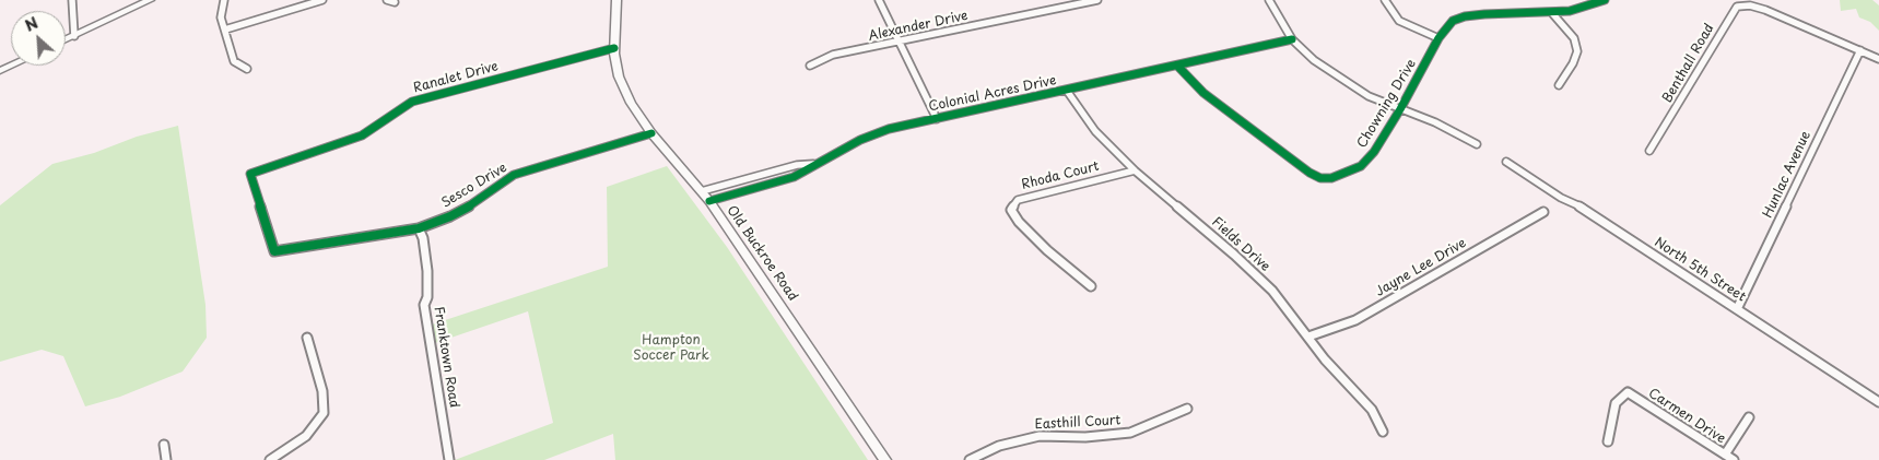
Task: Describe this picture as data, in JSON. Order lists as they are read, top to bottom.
{
  "streets": {
    "main road": ["Old Buckroe Road"],
    "street": [
      "Alexander Drive",
      "Benthall Road",
      "Ranalet Drive",
      "Colonial Acres Drive",
      "Chowning Drive",
      "Hunlac Avenue",
      "Rhoda Court",
      "Sesco Drive",
      "Fields Drive",
      "Jayne Lee Drive",
      "North 5th Street",
      "Franktown Road",
      "Carmen Drive",
      "Easthill Court"
    ]
  },
  "crossings": [
    ["Benthall Road", "Hunlac Avenue"],
    ["Ranalet Drive", "Sesco Drive"],
    ["Ranalet Drive", "Old Buckroe Road"],
    ["Colonial Acres Drive", "Chowning Drive"],
    ["Colonial Acres Drive", "Fields Drive"],
    ["Colonial Acres Drive", "Old Buckroe Road"],
    ["Hunlac Avenue", "North 5th Street"],
    ["Rhoda Court", "Fields Drive"],
    ["Sesco Drive", "Old Buckroe Road"],
    ["Sesco Drive", "Franktown Road"],
    ["Fields Drive", "Jayne Lee Drive"]
  ],
  "parks": ["Hampton Soccer Park"],
  "north": "top left"
}
